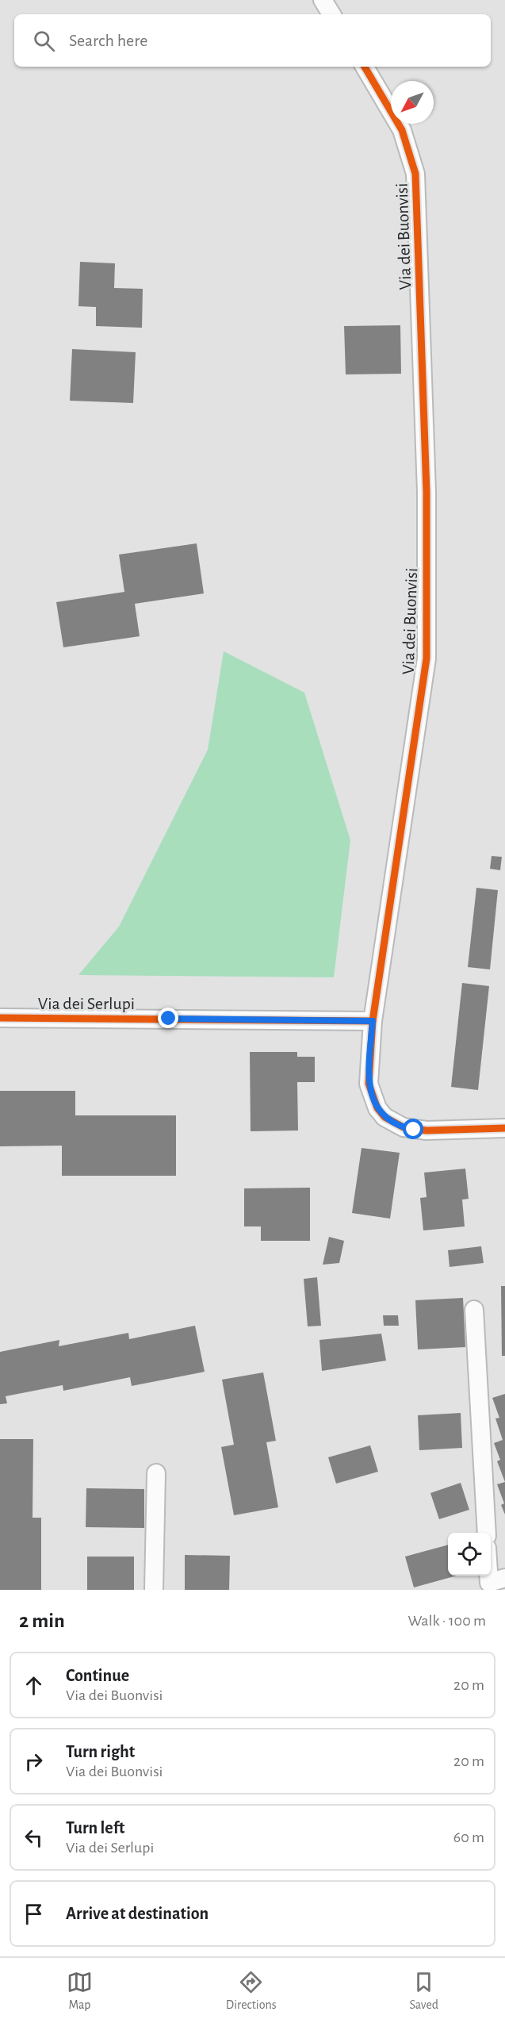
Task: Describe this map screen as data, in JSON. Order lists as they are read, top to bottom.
{
  "streets": {
    "street": ["Via dei Buonvisi", "Via dei Serlupi"]
  },
  "crossings": [
    ["Via dei Buonvisi", "Via dei Serlupi"]
  ],
  "north": "bottom left",
  "page": {
    "search": "Search here",
    "heading": ["2 min", "Walk · 100 m"],
    "list": [
      ["Continue", "Via dei Buonvisi", "20 m"],
      ["Turn right", "Via dei Buonvisi", "20 m"],
      ["Turn left", "Via dei Serlupi", "60 m"],
      "Arrive at destination"
    ],
    "nav": ["Map", "Directions", "Saved"]
  }
}
